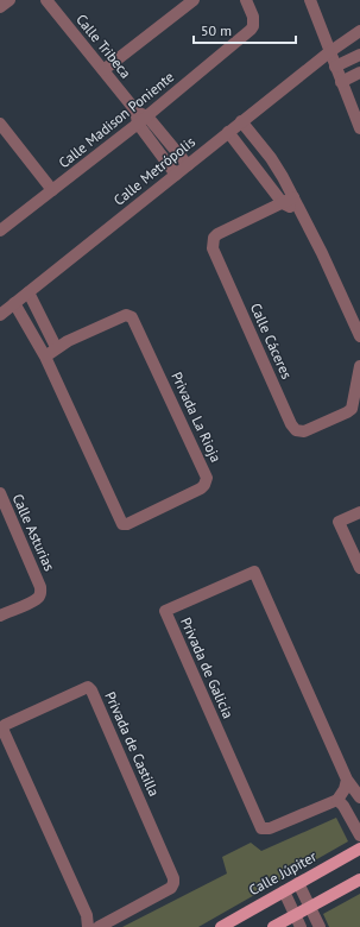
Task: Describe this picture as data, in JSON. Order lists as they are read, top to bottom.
{
  "streets": {
    "main road": ["Calle Júpiter"],
    "street": [
      "Calle Tribeca",
      "Calle Madison Poniente",
      "Calle Metrópolis",
      "Calle Cáceres",
      "Privada La Rioja",
      "Calle Asturias",
      "Privada de Galicia",
      "Privada de Castilla"
    ]
  },
  "crossings": [
    ["Calle Tribeca", "Calle Madison Poniente"],
    ["Calle Tribeca", "Calle Metrópolis"],
    ["Calle Metrópolis", "Privada La Rioja"]
  ],
  "scale_bar": "50 m"
}
